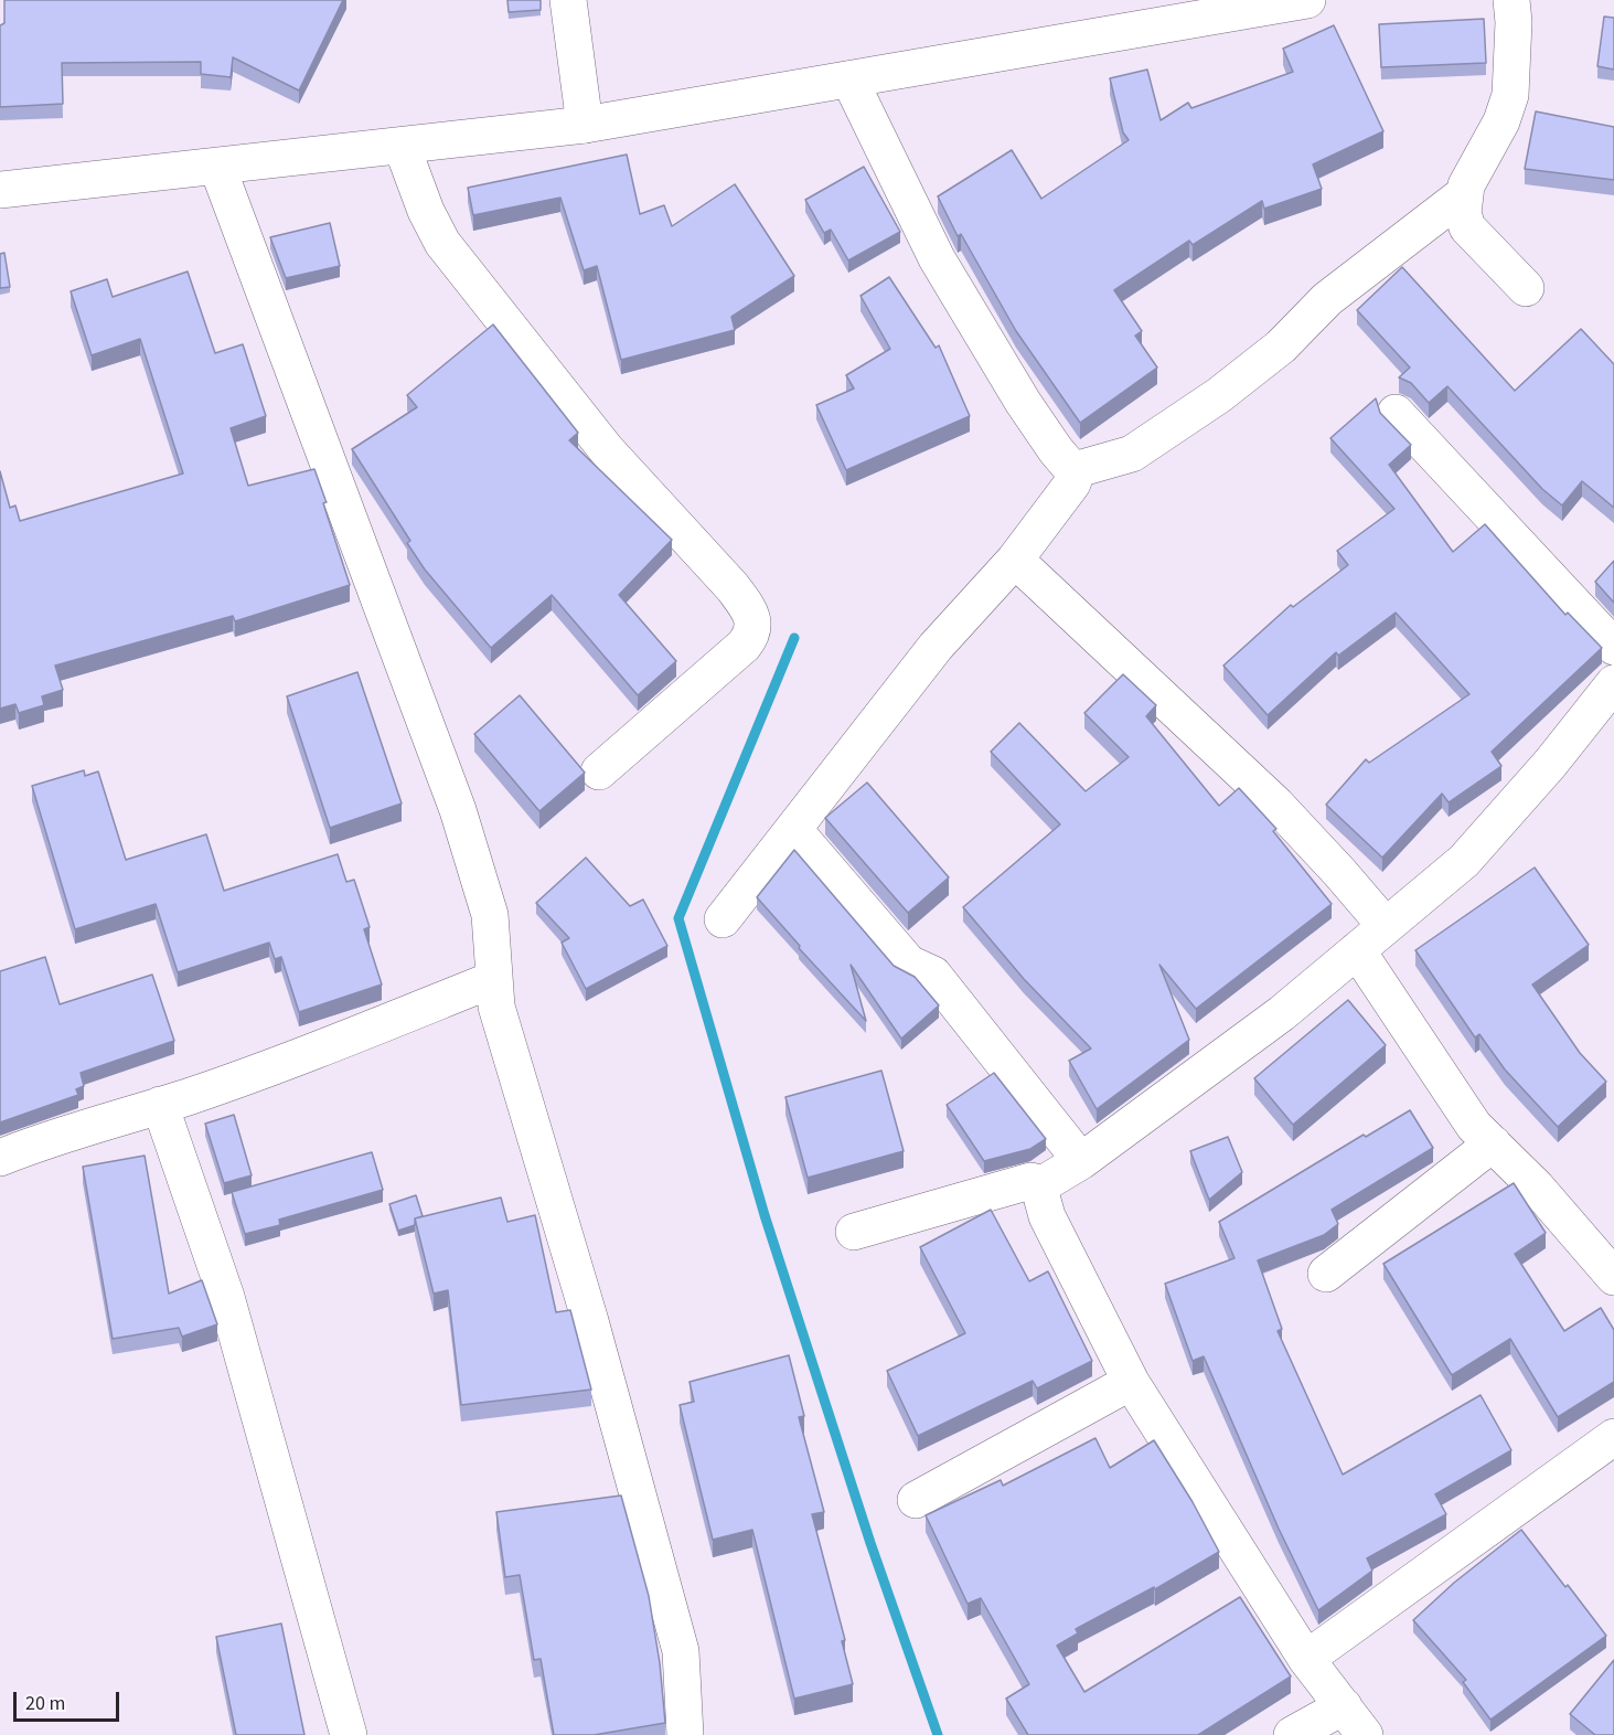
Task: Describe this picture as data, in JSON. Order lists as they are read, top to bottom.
{
  "scale_bar": "20 m"
}
